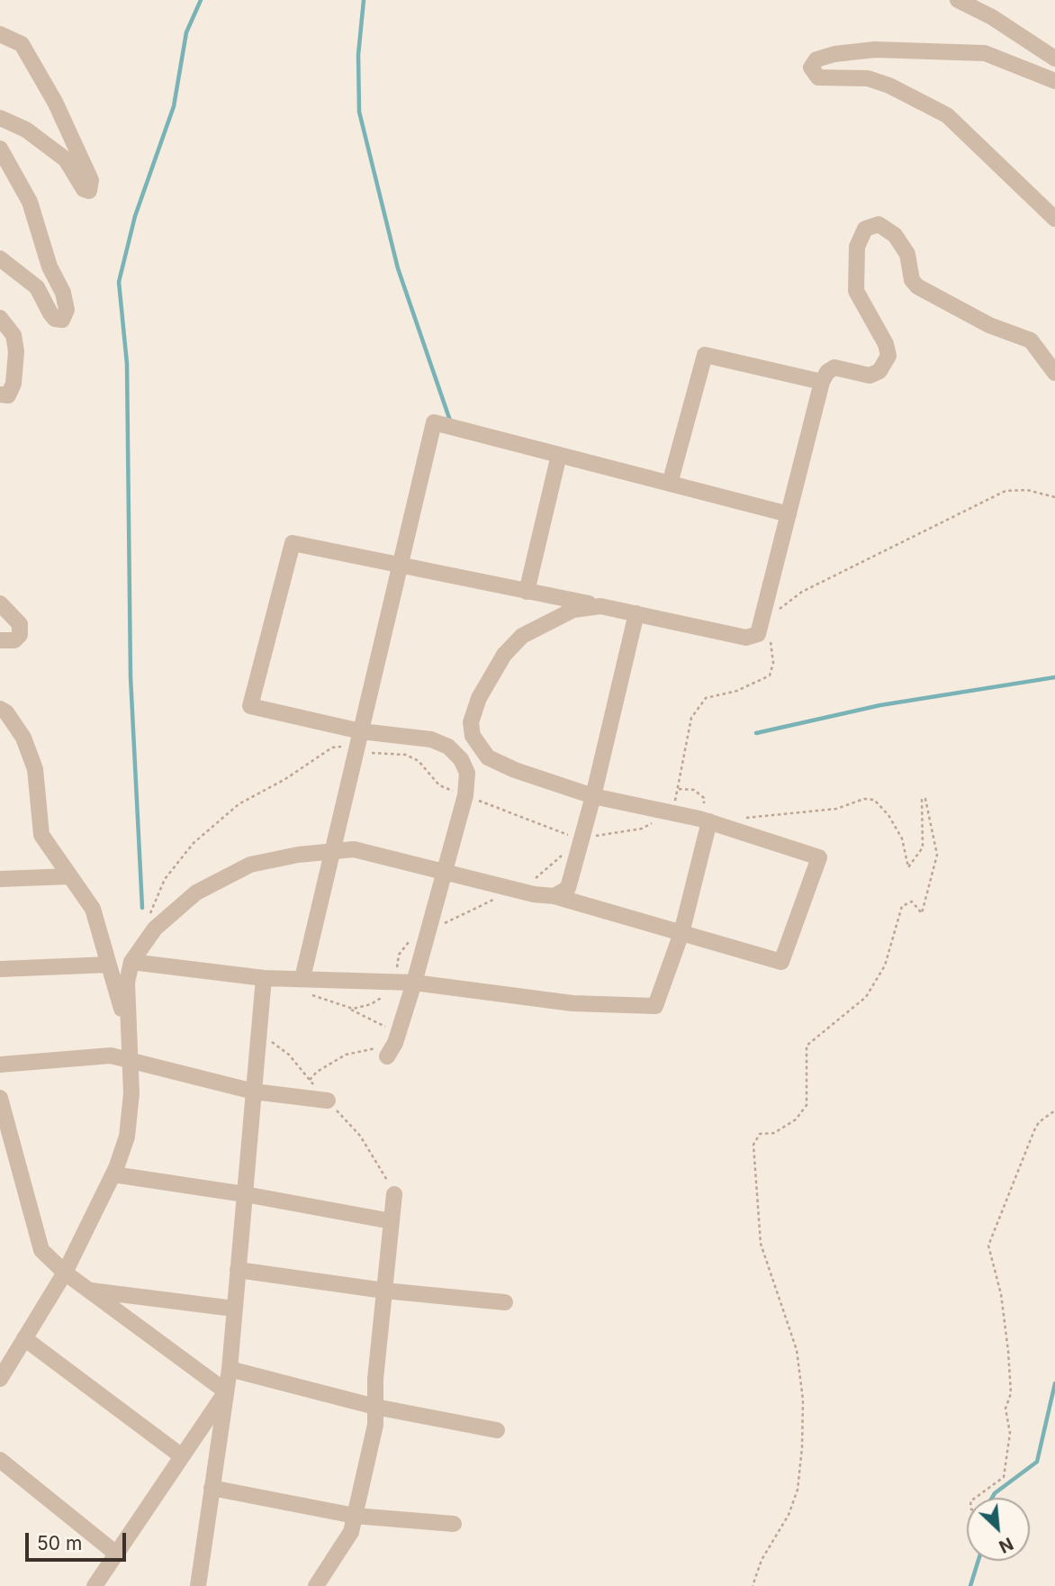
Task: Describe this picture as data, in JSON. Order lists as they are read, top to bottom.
{
  "scale_bar": "50 m",
  "north": "bottom right"
}
